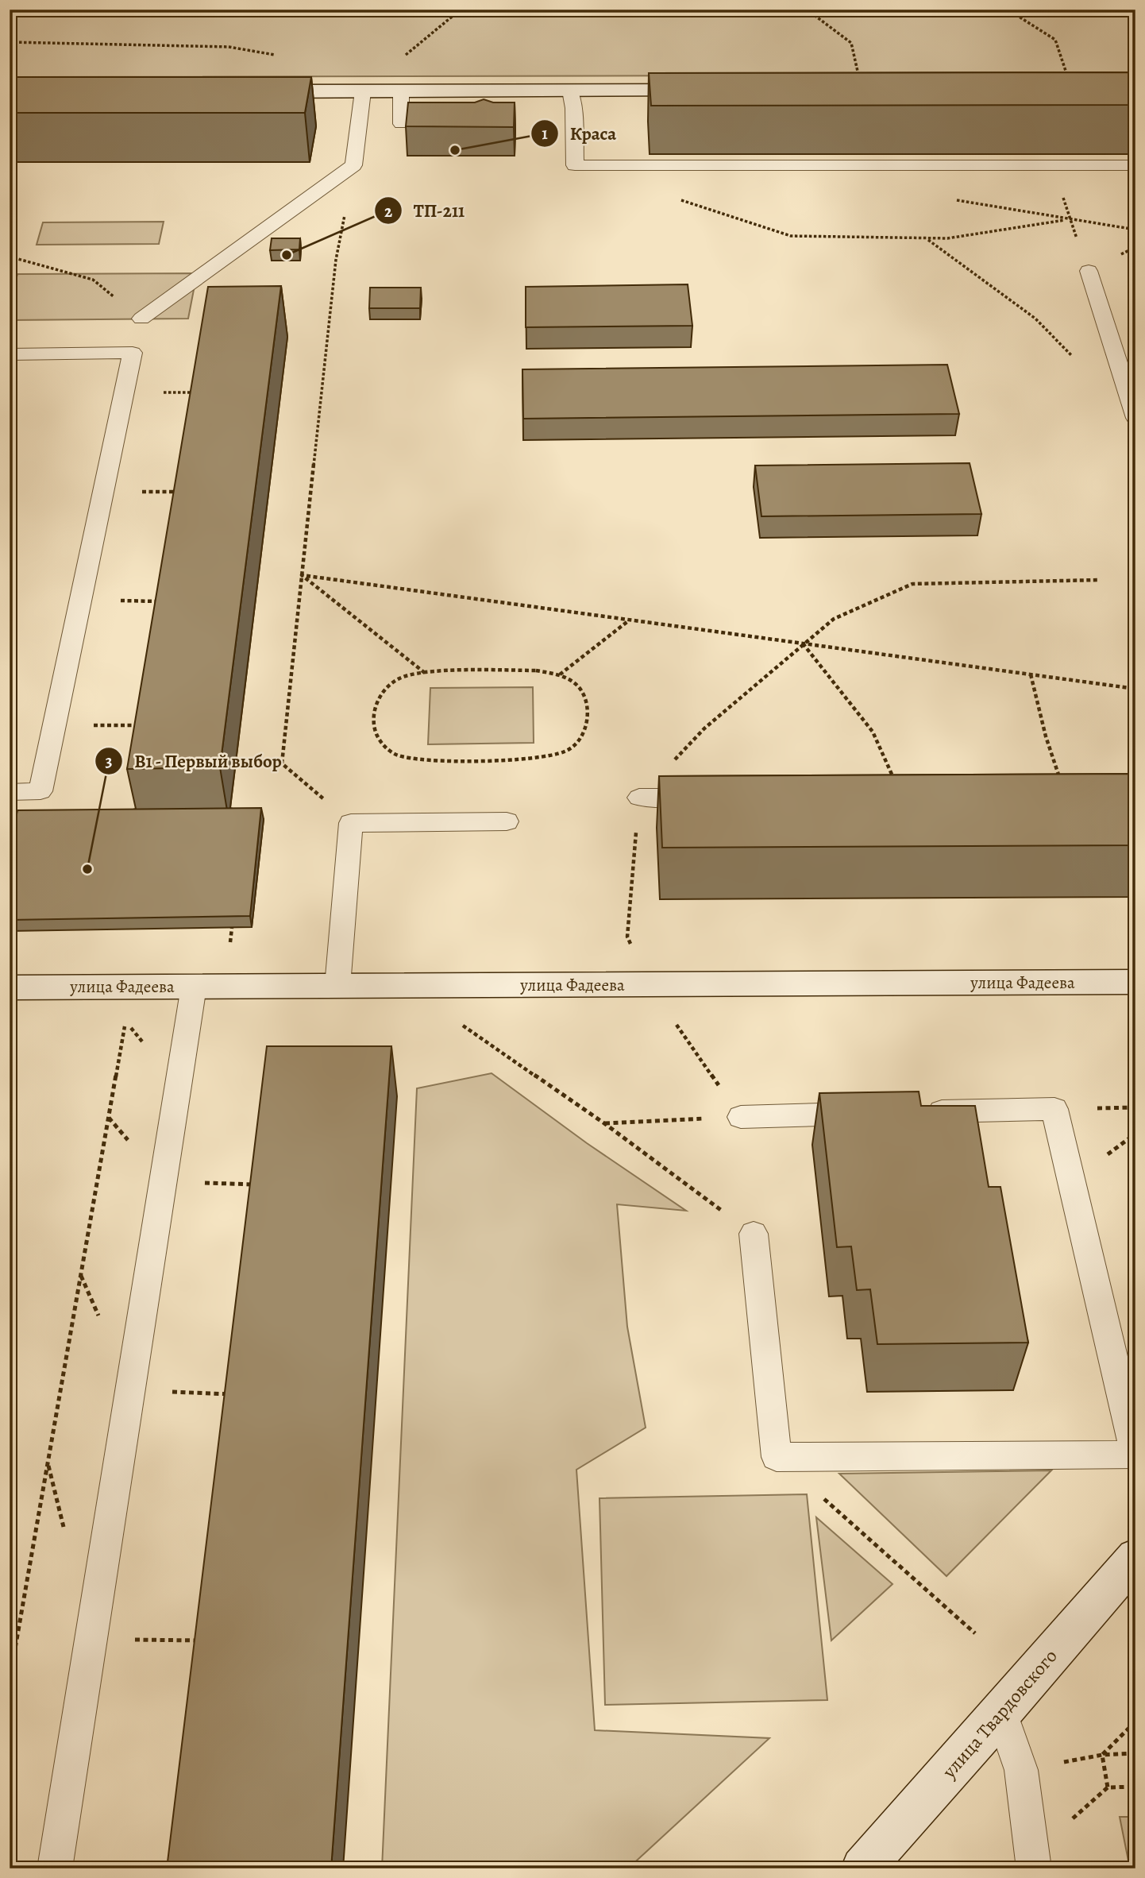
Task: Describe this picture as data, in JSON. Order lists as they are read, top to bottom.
{
  "streets": {
    "street": ["улица Фадеева", "улица Твардовского"]
  },
  "places": ["Краса", "ТП-211", "В1 - Первый выбор"]
}
